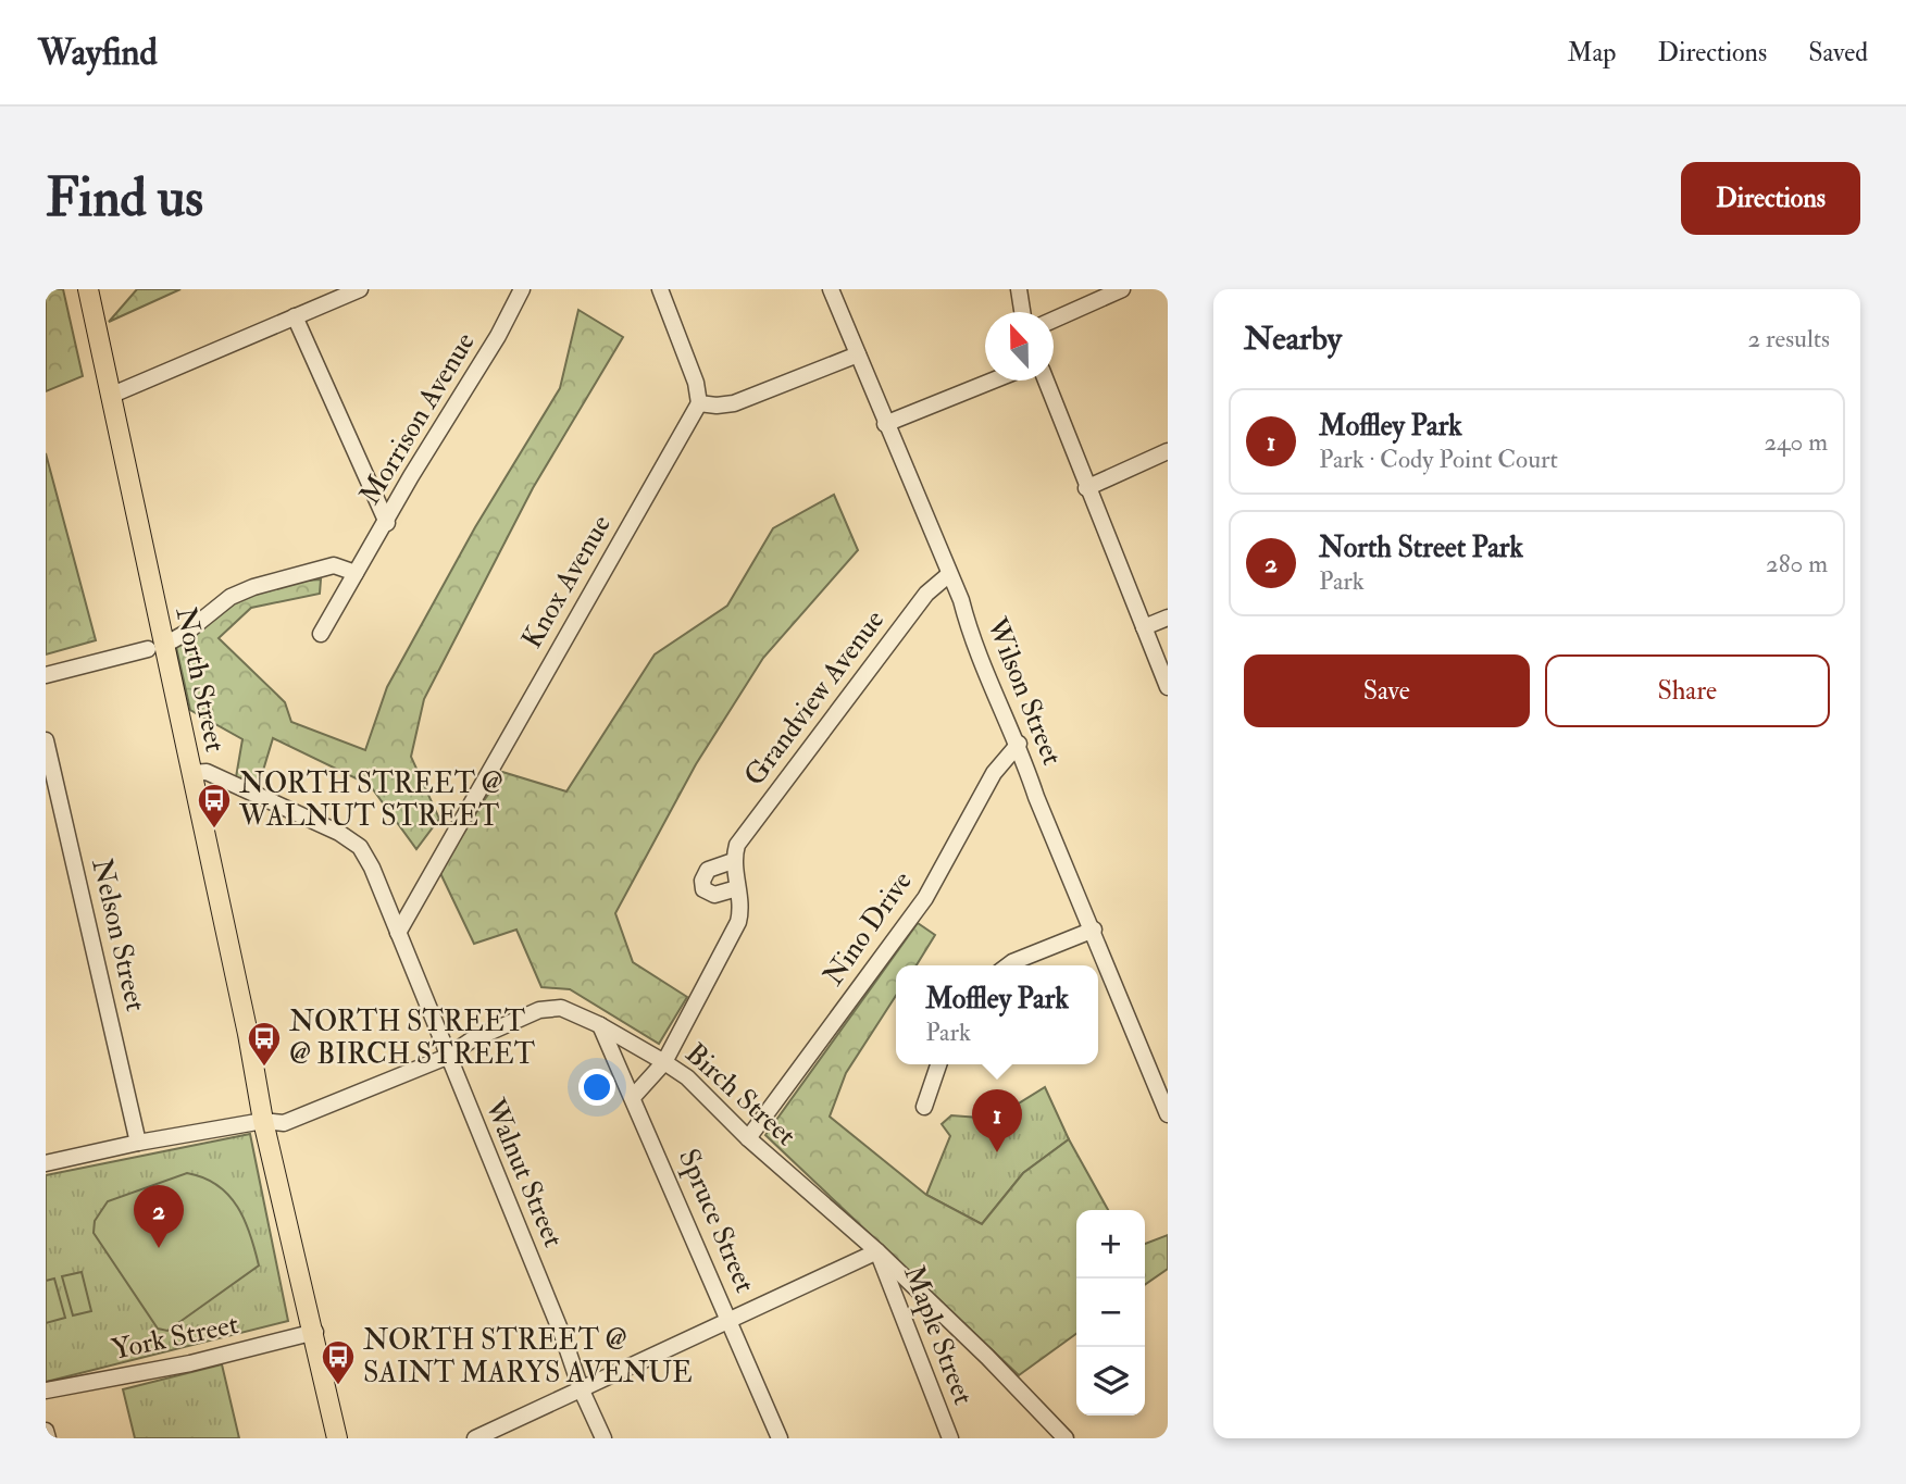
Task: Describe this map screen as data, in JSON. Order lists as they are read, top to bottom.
{
  "streets": {
    "main road": ["North Street"],
    "street": [
      "Morrison Avenue",
      "Knox Avenue",
      "Wilson Street",
      "Grandview Avenue",
      "Nino Drive",
      "Nelson Street",
      "Birch Street",
      "Walnut Street",
      "Spruce Street",
      "Maple Street",
      "York Street"
    ]
  },
  "crossings": [
    ["Knox Avenue", "Walnut Street"],
    ["North Street", "Birch Street"],
    ["North Street", "Walnut Street"],
    ["North Street", "York Street"],
    ["Wilson Street", "Grandview Avenue"],
    ["Wilson Street", "Nino Drive"],
    ["Nino Drive", "Birch Street"],
    ["Nelson Street", "Birch Street"],
    ["Birch Street", "Walnut Street"],
    ["Birch Street", "Spruce Street"],
    ["Birch Street", "Maple Street"]
  ],
  "places": {
    "bus stop": ["NORTH STREET @ WALNUT STREET", "NORTH STREET @ BIRCH STREET", "NORTH STREET @ SAINT MARYS AVENUE"]
  },
  "north": "top",
  "page": {
    "header": "Wayfind",
    "nav": ["Map", "Directions", "Saved"],
    "buttons": [
      "Directions",
      ["Save", "Share"]
    ],
    "title": "Find us",
    "heading": ["Nearby", "2 results"],
    "list": [
      {
        "mark": "1",
        "name": "Moffley Park",
        "note": "Park · Cody Point Court",
        "value": "240 m"
      },
      {
        "mark": "2",
        "name": "North Street Park",
        "note": "Park",
        "value": "280 m"
      }
    ],
    "popup": ["Moffley Park", "Park"],
    "pins": ["1", "2"],
    "map_buttons": ["+", "−"]
  }
}
